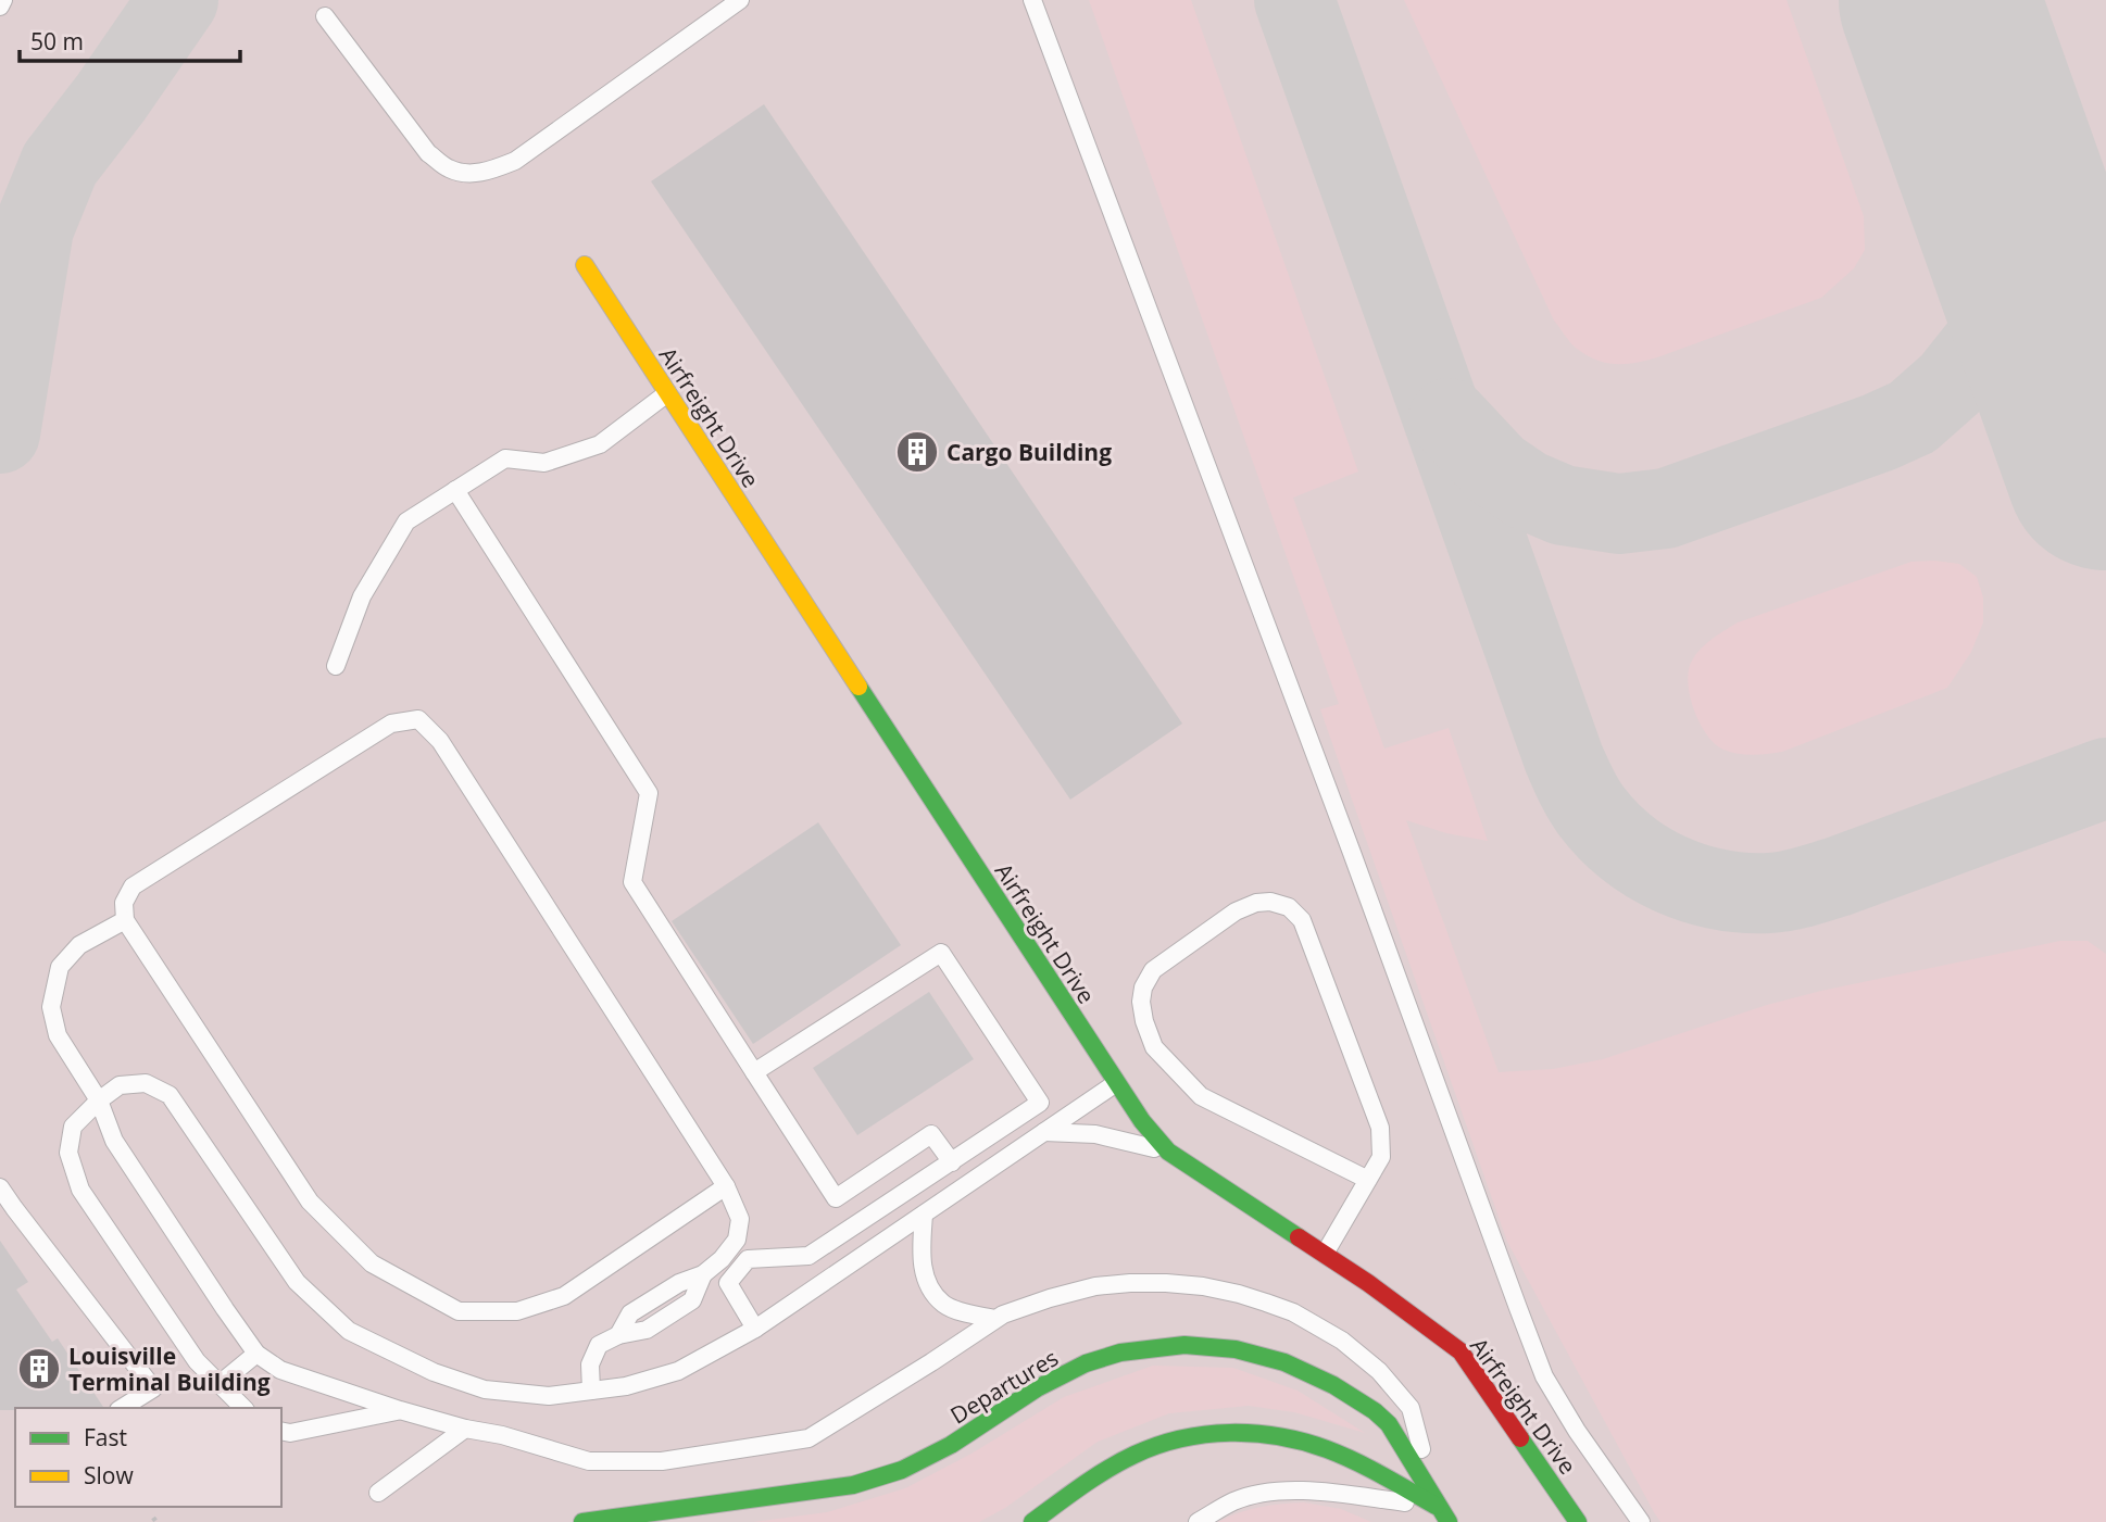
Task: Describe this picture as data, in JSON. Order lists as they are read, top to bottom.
{
  "streets": {
    "street": ["Airfreight Drive", "Departures"]
  },
  "places": {
    "building": ["Cargo Building", "Louisville Terminal Building"]
  },
  "legend": ["Fast", "Slow"],
  "scale_bar": "50 m"
}
